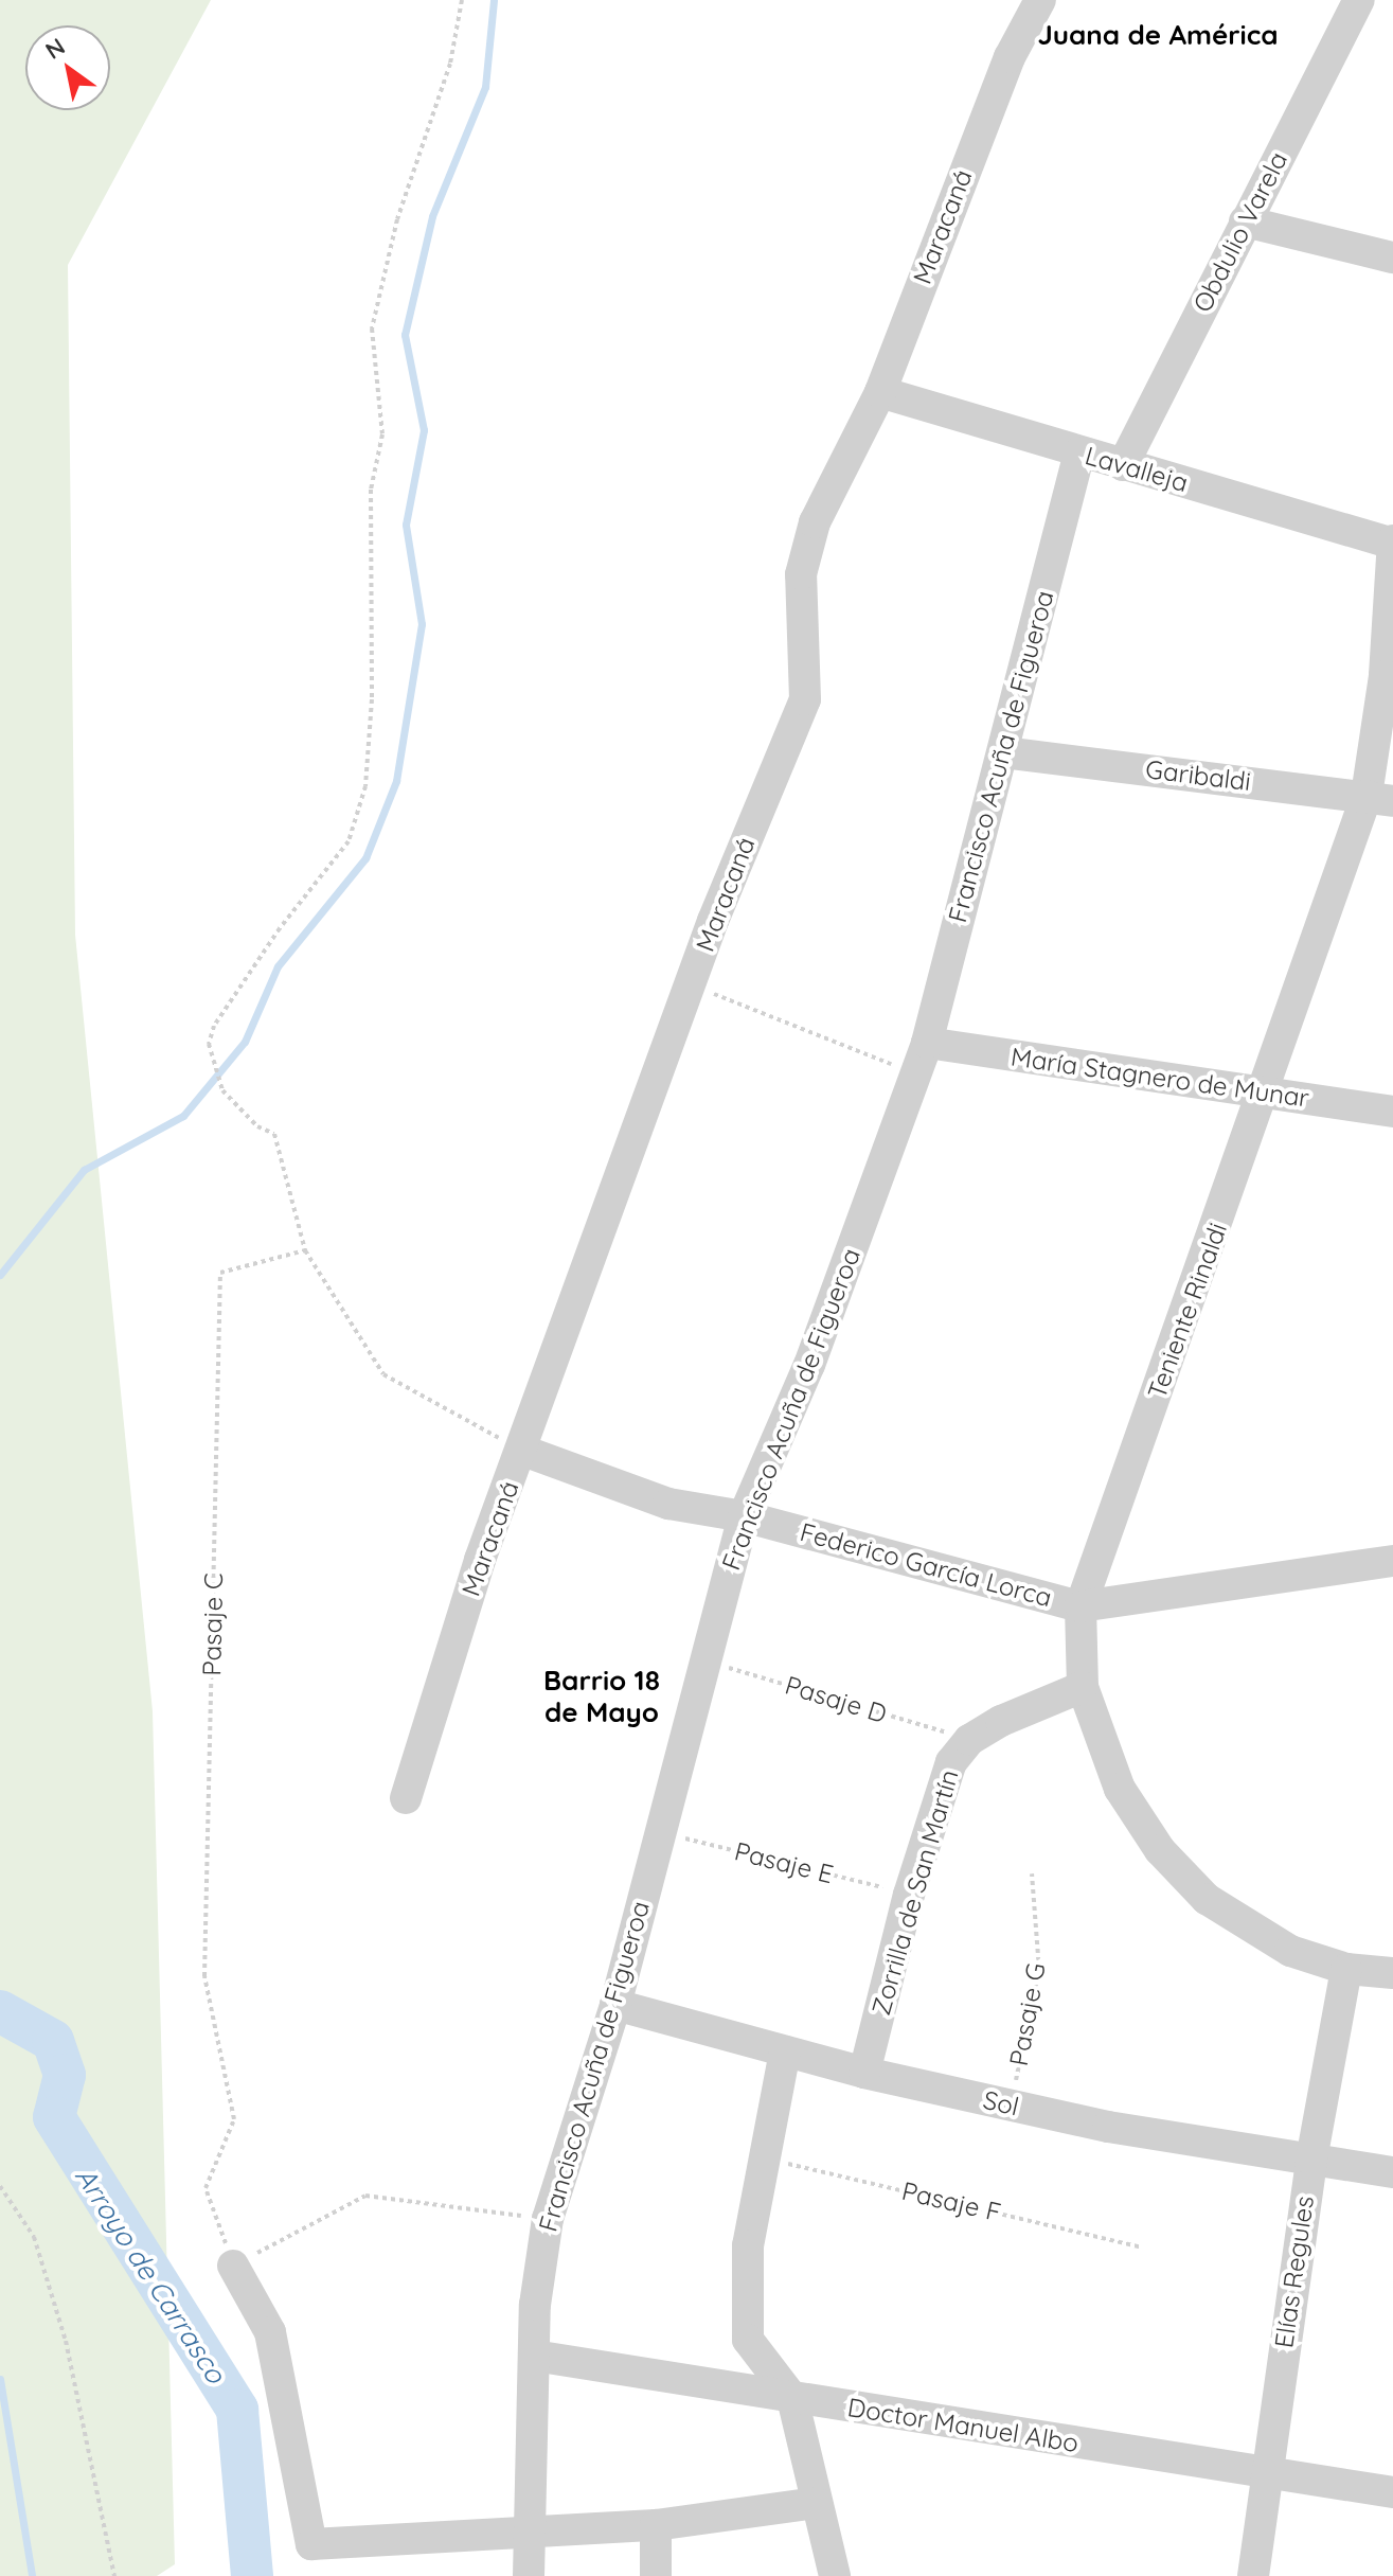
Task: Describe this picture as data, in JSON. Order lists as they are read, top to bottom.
{
  "streets": {
    "street": [
      "Maracaná",
      "Obdulio Varela",
      "Lavalleja",
      "Francisco Acuña de Figueroa",
      "Garibaldi",
      "María Stagnero de Munar",
      "Teniente Rinaldi",
      "Federico García Lorca",
      "Zorrilla de San Martín",
      "Sol",
      "Elías Regules",
      "Doctor Manuel Albo"
    ],
    "path": [
      "Pasaje C",
      "Pasaje D",
      "Pasaje E",
      "Pasaje G",
      "Pasaje F"
    ]
  },
  "crossings": [
    ["Maracaná", "Lavalleja"],
    ["Maracaná", "Federico García Lorca"],
    ["Obdulio Varela", "Lavalleja"],
    ["Lavalleja", "Francisco Acuña de Figueroa"],
    ["Lavalleja", "Teniente Rinaldi"],
    ["Francisco Acuña de Figueroa", "Garibaldi"],
    ["Francisco Acuña de Figueroa", "María Stagnero de Munar"],
    ["Francisco Acuña de Figueroa", "Federico García Lorca"],
    ["Francisco Acuña de Figueroa", "Pasaje D"],
    ["Francisco Acuña de Figueroa", "Pasaje E"],
    ["Francisco Acuña de Figueroa", "Sol"],
    ["Francisco Acuña de Figueroa", "Doctor Manuel Albo"],
    ["Garibaldi", "Teniente Rinaldi"],
    ["María Stagnero de Munar", "Teniente Rinaldi"],
    ["Teniente Rinaldi", "Federico García Lorca"],
    ["Teniente Rinaldi", "Zorrilla de San Martín"],
    ["Teniente Rinaldi", "Elías Regules"],
    ["Pasaje D", "Zorrilla de San Martín"],
    ["Pasaje E", "Zorrilla de San Martín"],
    ["Zorrilla de San Martín", "Sol"],
    ["Pasaje G", "Sol"],
    ["Sol", "Elías Regules"],
    ["Elías Regules", "Doctor Manuel Albo"]
  ],
  "districts": ["Juana de América", "Barrio 18 de Mayo"],
  "water": ["Arroyo de Carrasco"],
  "north": "top left"
}
